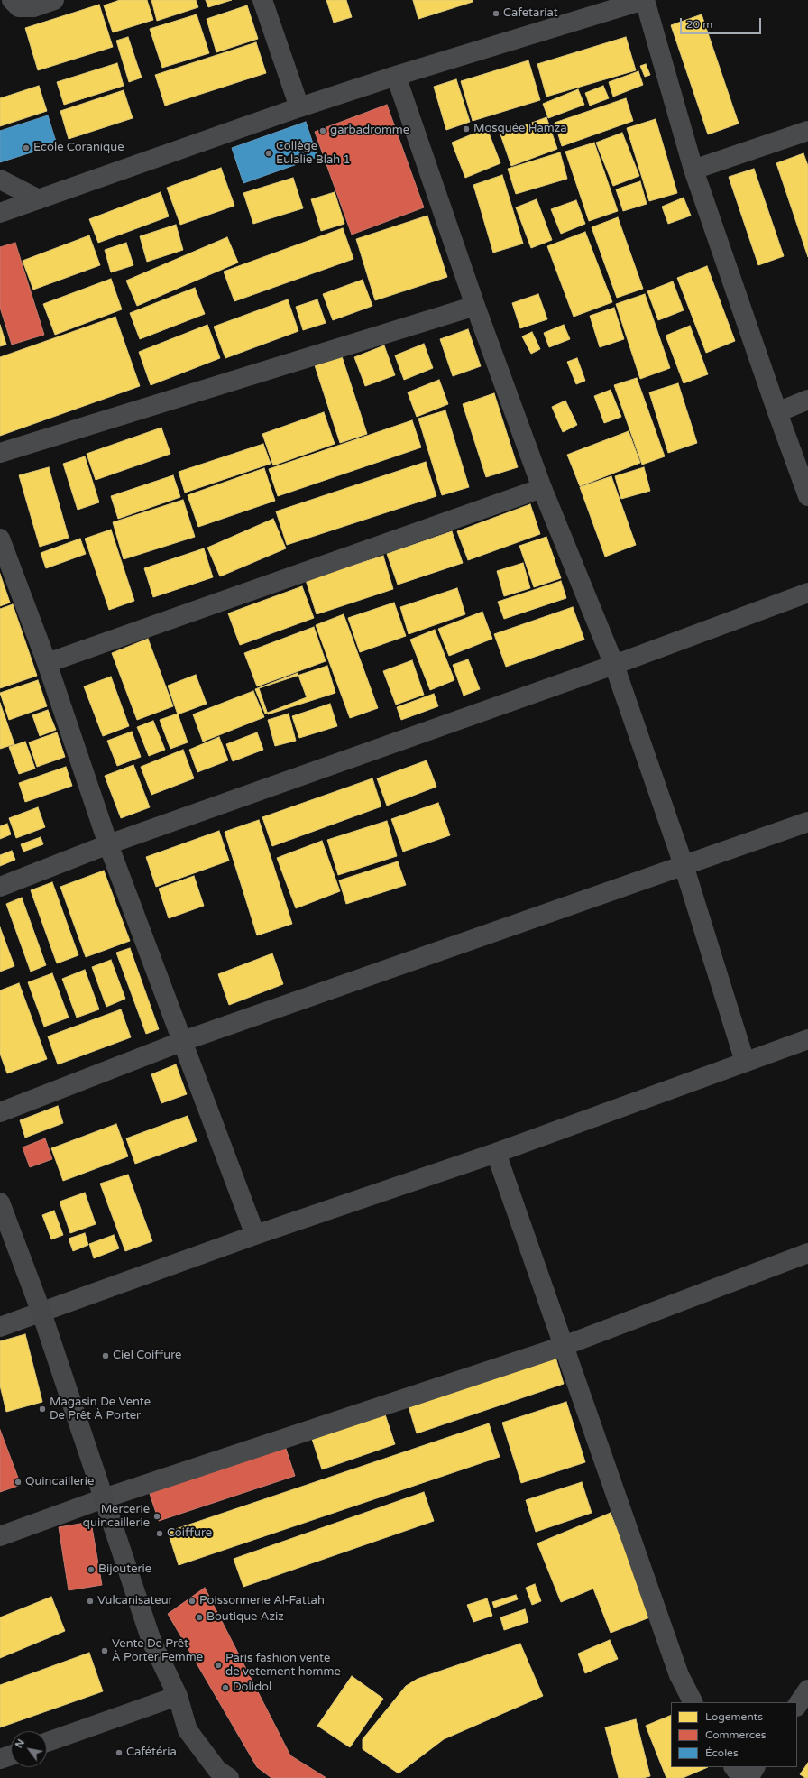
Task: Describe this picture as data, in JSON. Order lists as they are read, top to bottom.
{
  "places": [
    "Cafetariat",
    "Mosquée Hamza",
    "garbadromme",
    "Ecole Coranique",
    "Collège Eulalie Blah 1",
    "Ciel Coiffure",
    "Magasin De Vente De Prêt À Porter",
    "Quincaillerie",
    "Mercerie quincaillerie",
    "Coiffure",
    "Bijouterie",
    "Vulcanisateur",
    "Poissonnerie Al-Fattah",
    "Boutique Aziz",
    "Vente De Prêt À Porter Femme",
    "Paris fashion vente de vetement homme",
    "Dolidol",
    "Cafétéria"
  ],
  "legend": ["Logements", "Commerces", "Écoles"],
  "scale_bar": "20 m",
  "north": "top left"
}
